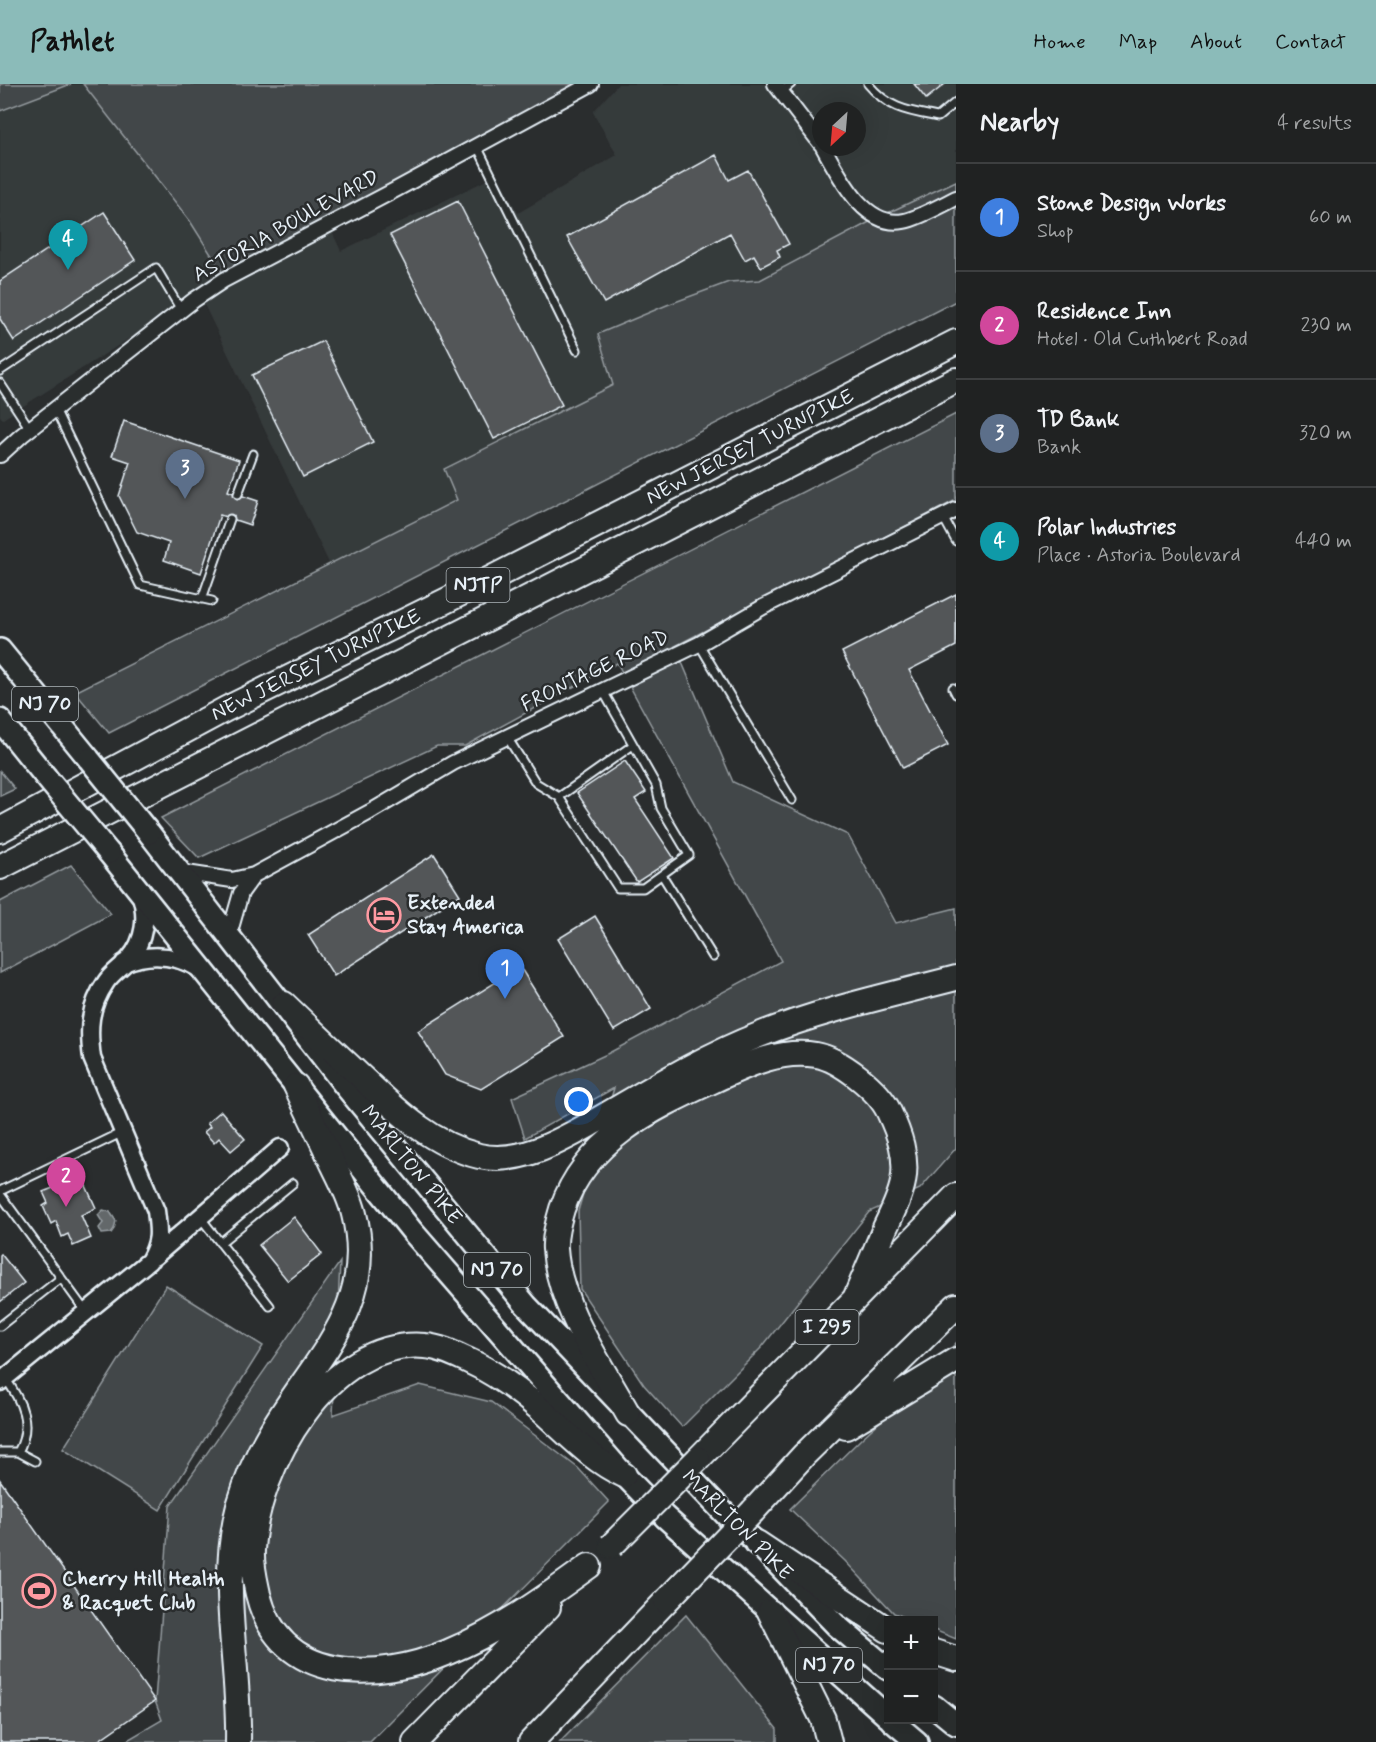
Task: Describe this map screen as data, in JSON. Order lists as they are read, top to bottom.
{
  "streets": {
    "highway": [
      "NEW JERSEY TURNPIKE",
      "NJTP",
      "NJ 70",
      "MARLTON PIKE",
      "I 295"
    ],
    "street": ["ASTORIA BOULEVARD", "FRONTAGE ROAD"]
  },
  "crossings": [
    ["NEW JERSEY TURNPIKE", "MARLTON PIKE"],
    ["FRONTAGE ROAD", "MARLTON PIKE"]
  ],
  "places": {
    "hotel": ["Extended Stay America"],
    "sports": ["Cherry Hill Health & Racquet Club"]
  },
  "north": "bottom left",
  "page": {
    "header": "Pathlet",
    "nav": [
      "Home",
      "Map",
      "About",
      "Contact"
    ],
    "heading": ["Nearby", "4 results"],
    "list": [
      {
        "mark": "1",
        "name": "Stone Design Works",
        "note": "Shop",
        "value": "60 m"
      },
      {
        "mark": "2",
        "name": "Residence Inn",
        "note": "Hotel · Old Cuthbert Road",
        "value": "230 m"
      },
      {
        "mark": "3",
        "name": "TD Bank",
        "note": "Bank",
        "value": "320 m"
      },
      {
        "mark": "4",
        "name": "Polar Industries",
        "note": "Place · Astoria Boulevard",
        "value": "440 m"
      }
    ],
    "pins": [
      "4",
      "3",
      "1",
      "2"
    ],
    "map_buttons": ["+", "−"]
  }
}
